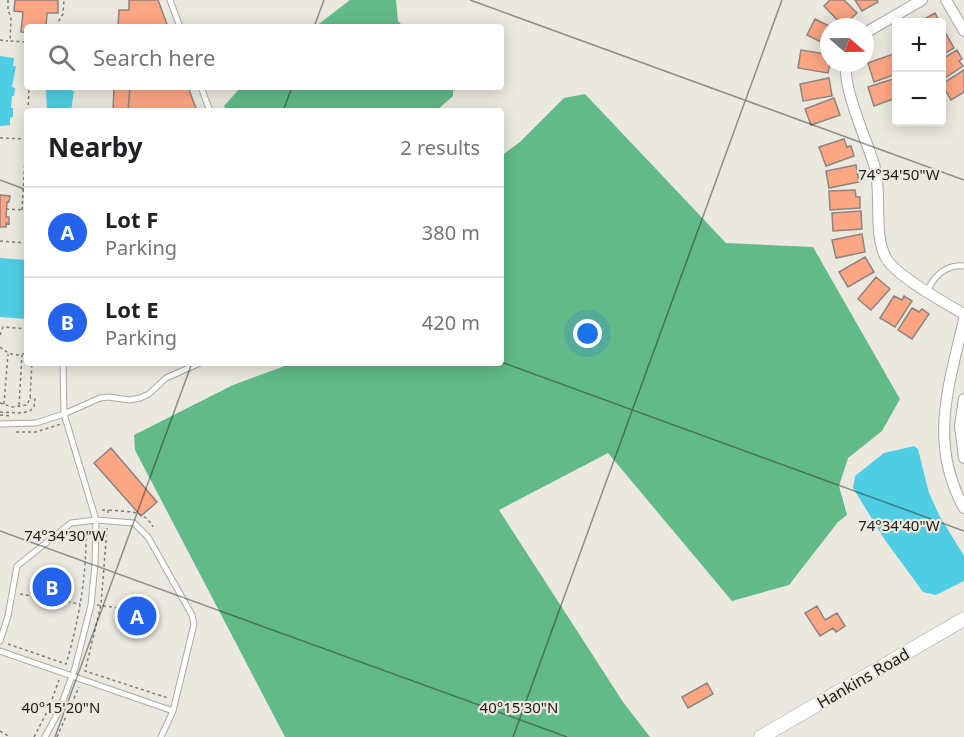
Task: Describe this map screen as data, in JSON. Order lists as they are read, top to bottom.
{
  "streets": {
    "main road": ["Hankins Road"]
  },
  "north": "right",
  "page": {
    "map_buttons": ["+", "−"],
    "search": "Search here",
    "heading": ["Nearby", "2 results"],
    "list": [
      {
        "mark": "A",
        "name": "Lot F",
        "note": "Parking",
        "value": "380 m"
      },
      {
        "mark": "B",
        "name": "Lot E",
        "note": "Parking",
        "value": "420 m"
      }
    ],
    "pins": ["B", "A"]
  },
  "coordinates": [
    "74°34'50\"W",
    "74°34'40\"W",
    "74°34'30\"W",
    "40°15'20\"N",
    "40°15'30\"N"
  ]
}
